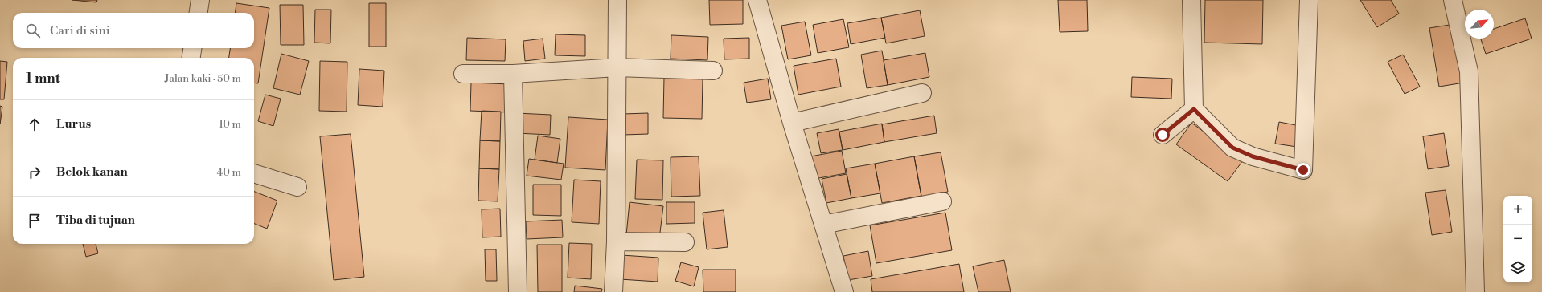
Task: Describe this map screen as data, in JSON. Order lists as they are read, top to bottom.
{
  "north": "top right",
  "page": {
    "search": "Cari di sini",
    "heading": ["1 mnt", "Jalan kaki · 50 m"],
    "list": [
      ["Lurus", "10 m"],
      ["Belok kanan", "40 m"],
      "Tiba di tujuan"
    ],
    "map_buttons": ["+", "−"]
  }
}
